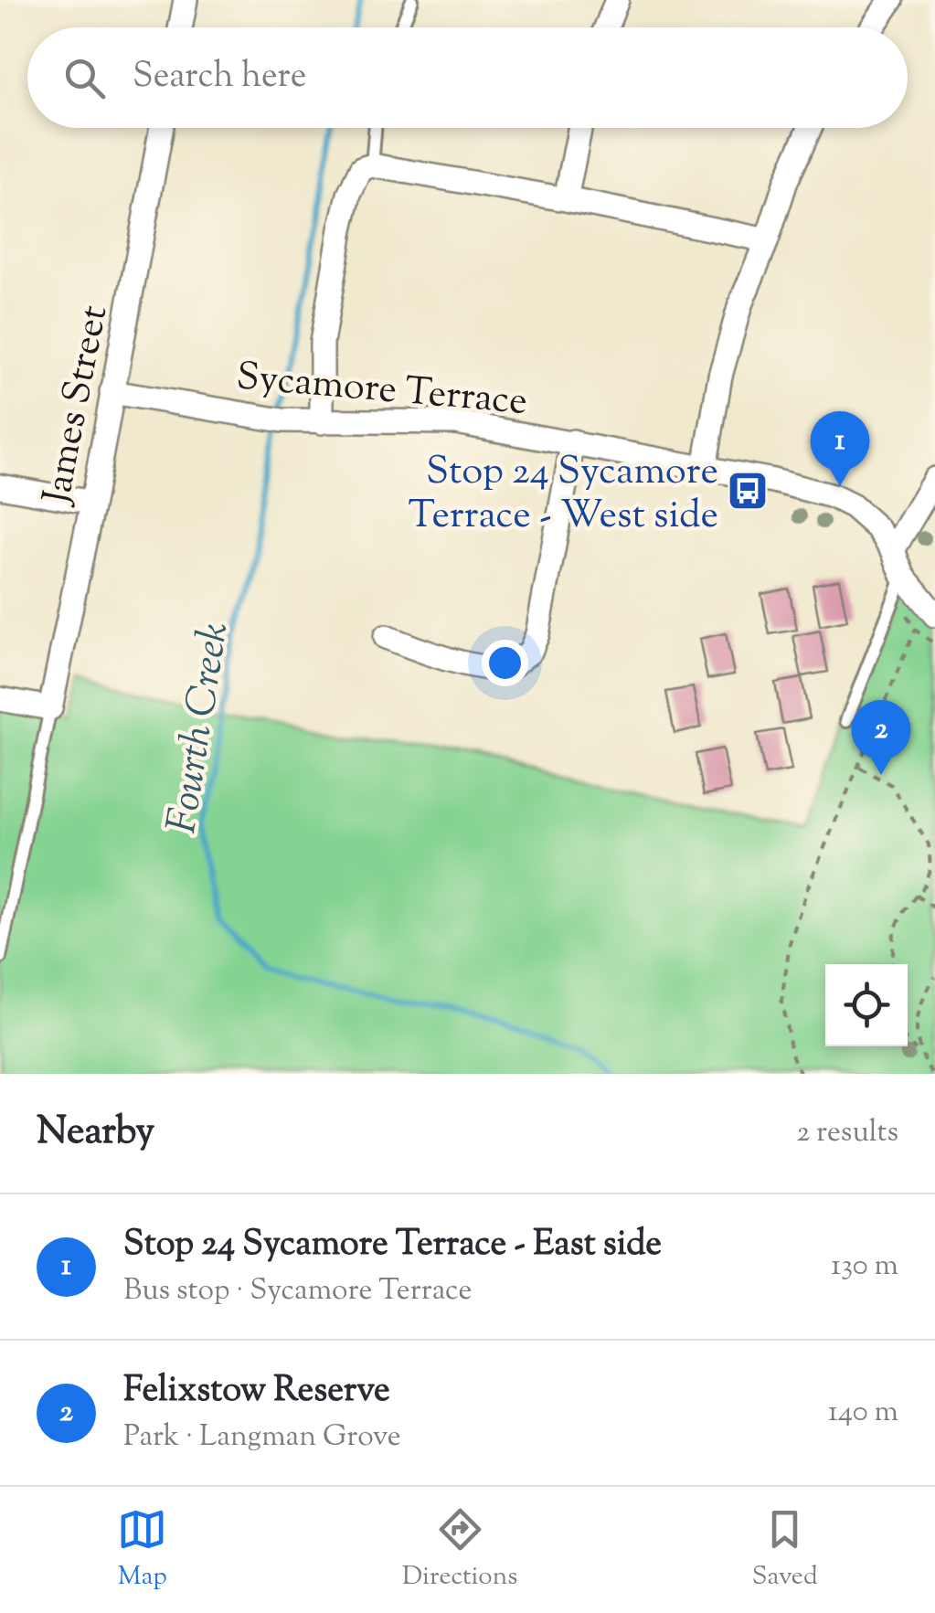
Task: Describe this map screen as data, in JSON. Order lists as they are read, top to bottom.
{
  "streets": {
    "street": ["Sycamore Terrace", "James Street"]
  },
  "crossings": [
    ["Sycamore Terrace", "James Street"]
  ],
  "water": ["Fourth Creek"],
  "places": {
    "bus stop": ["Stop 24 Sycamore Terrace - West side"]
  },
  "page": {
    "search": "Search here",
    "pins": ["1", "2"],
    "heading": ["Nearby", "2 results"],
    "list": [
      {
        "mark": "1",
        "name": "Stop 24 Sycamore Terrace - East side",
        "note": "Bus stop · Sycamore Terrace",
        "value": "130 m"
      },
      {
        "mark": "2",
        "name": "Felixstow Reserve",
        "note": "Park · Langman Grove",
        "value": "140 m"
      }
    ],
    "nav": ["Map", "Directions", "Saved"]
  }
}
